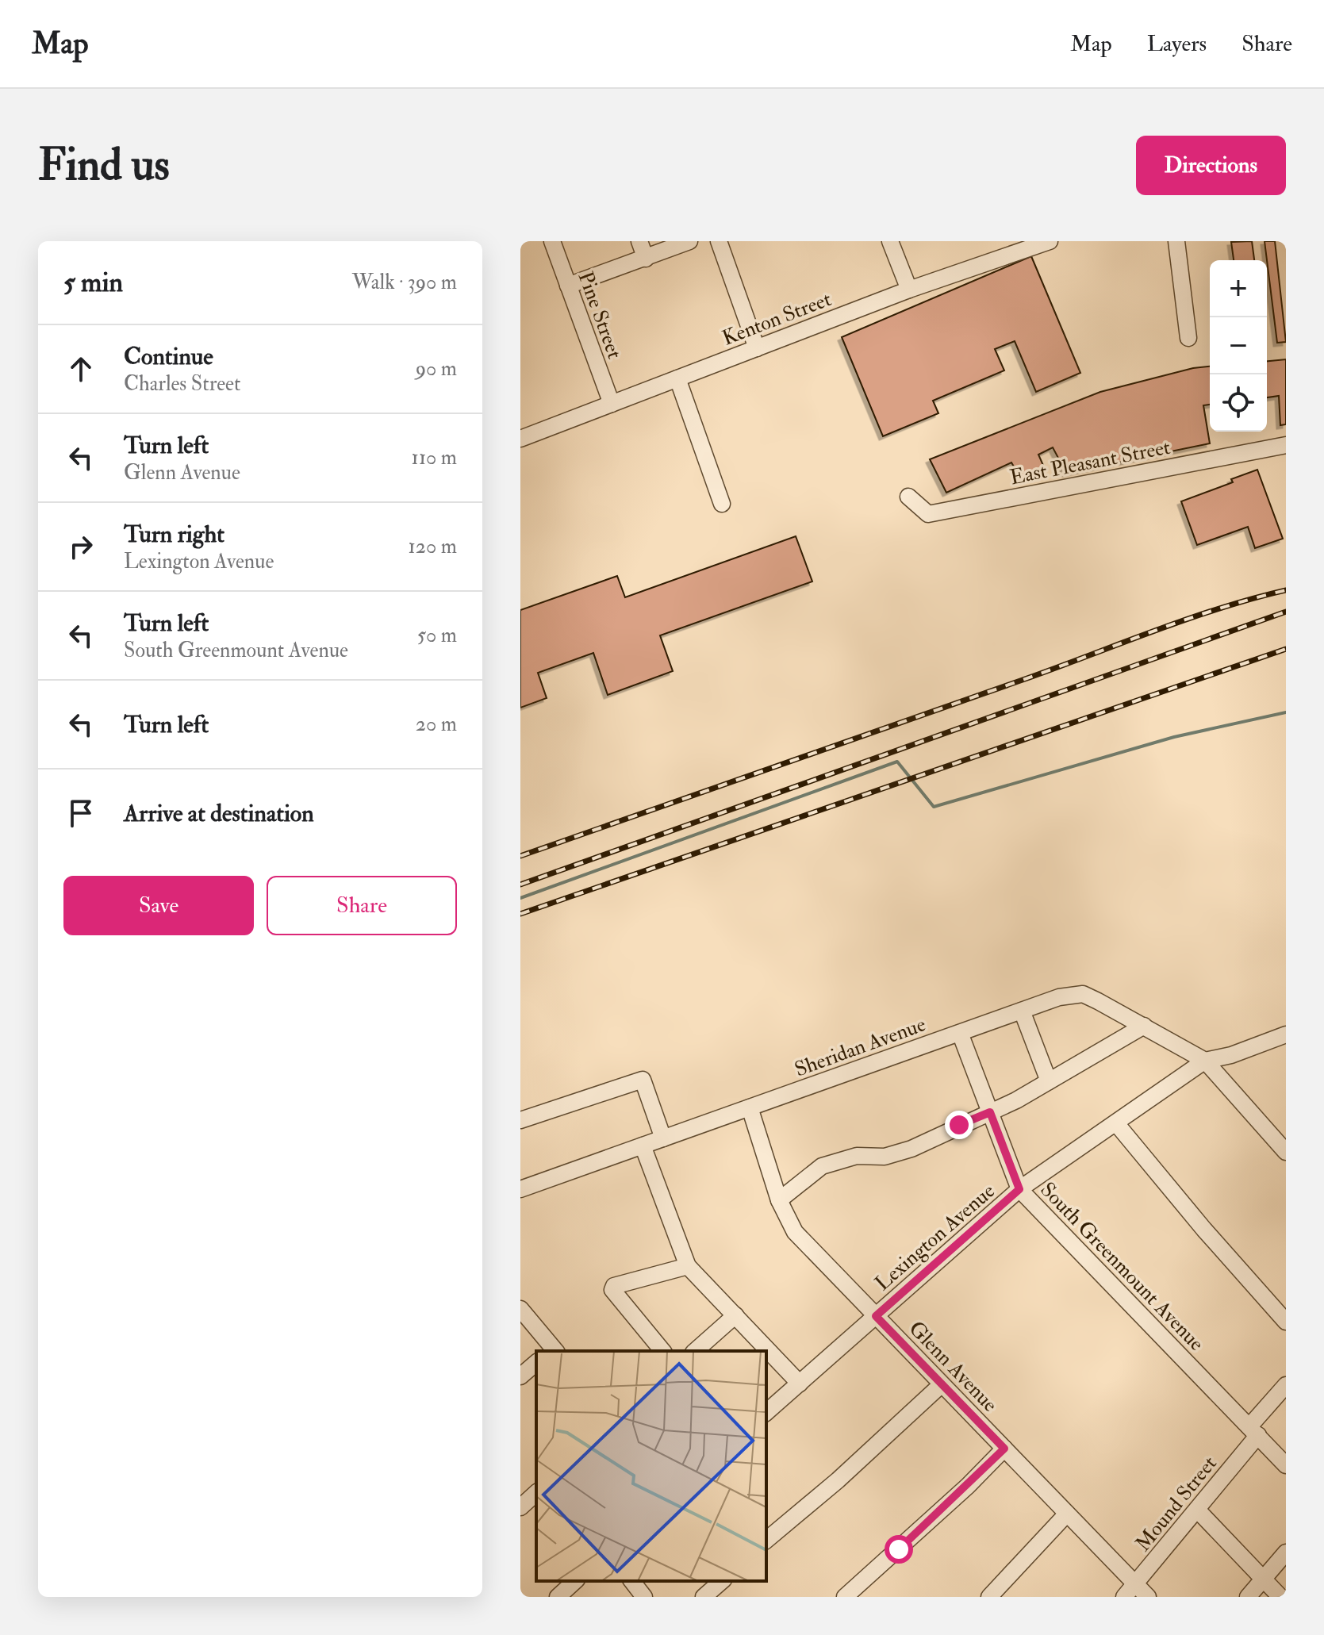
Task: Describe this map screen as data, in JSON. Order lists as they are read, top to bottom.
{
  "streets": {
    "street": [
      "Pine Street",
      "Kenton Street",
      "East Pleasant Street",
      "Sheridan Avenue",
      "Lexington Avenue",
      "South Greenmount Avenue",
      "Glenn Avenue",
      "Mound Street"
    ]
  },
  "crossings": [
    ["Pine Street", "Kenton Street"],
    ["Sheridan Avenue", "Lexington Avenue"],
    ["Sheridan Avenue", "South Greenmount Avenue"],
    ["Sheridan Avenue", "Glenn Avenue"],
    ["Lexington Avenue", "South Greenmount Avenue"],
    ["Lexington Avenue", "Glenn Avenue"],
    ["South Greenmount Avenue", "Mound Street"],
    ["Glenn Avenue", "Mound Street"]
  ],
  "page": {
    "header": "Map",
    "nav": ["Map", "Layers", "Share"],
    "buttons": [
      "Directions",
      ["Save", "Share"]
    ],
    "title": "Find us",
    "heading": ["5 min", "Walk · 390 m"],
    "map_buttons": ["+", "−"],
    "list": [
      ["Continue", "Charles Street", "90 m"],
      ["Turn left", "Glenn Avenue", "110 m"],
      ["Turn right", "Lexington Avenue", "120 m"],
      ["Turn left", "South Greenmount Avenue", "50 m"],
      ["Turn left", "20 m"],
      "Arrive at destination"
    ]
  }
}
